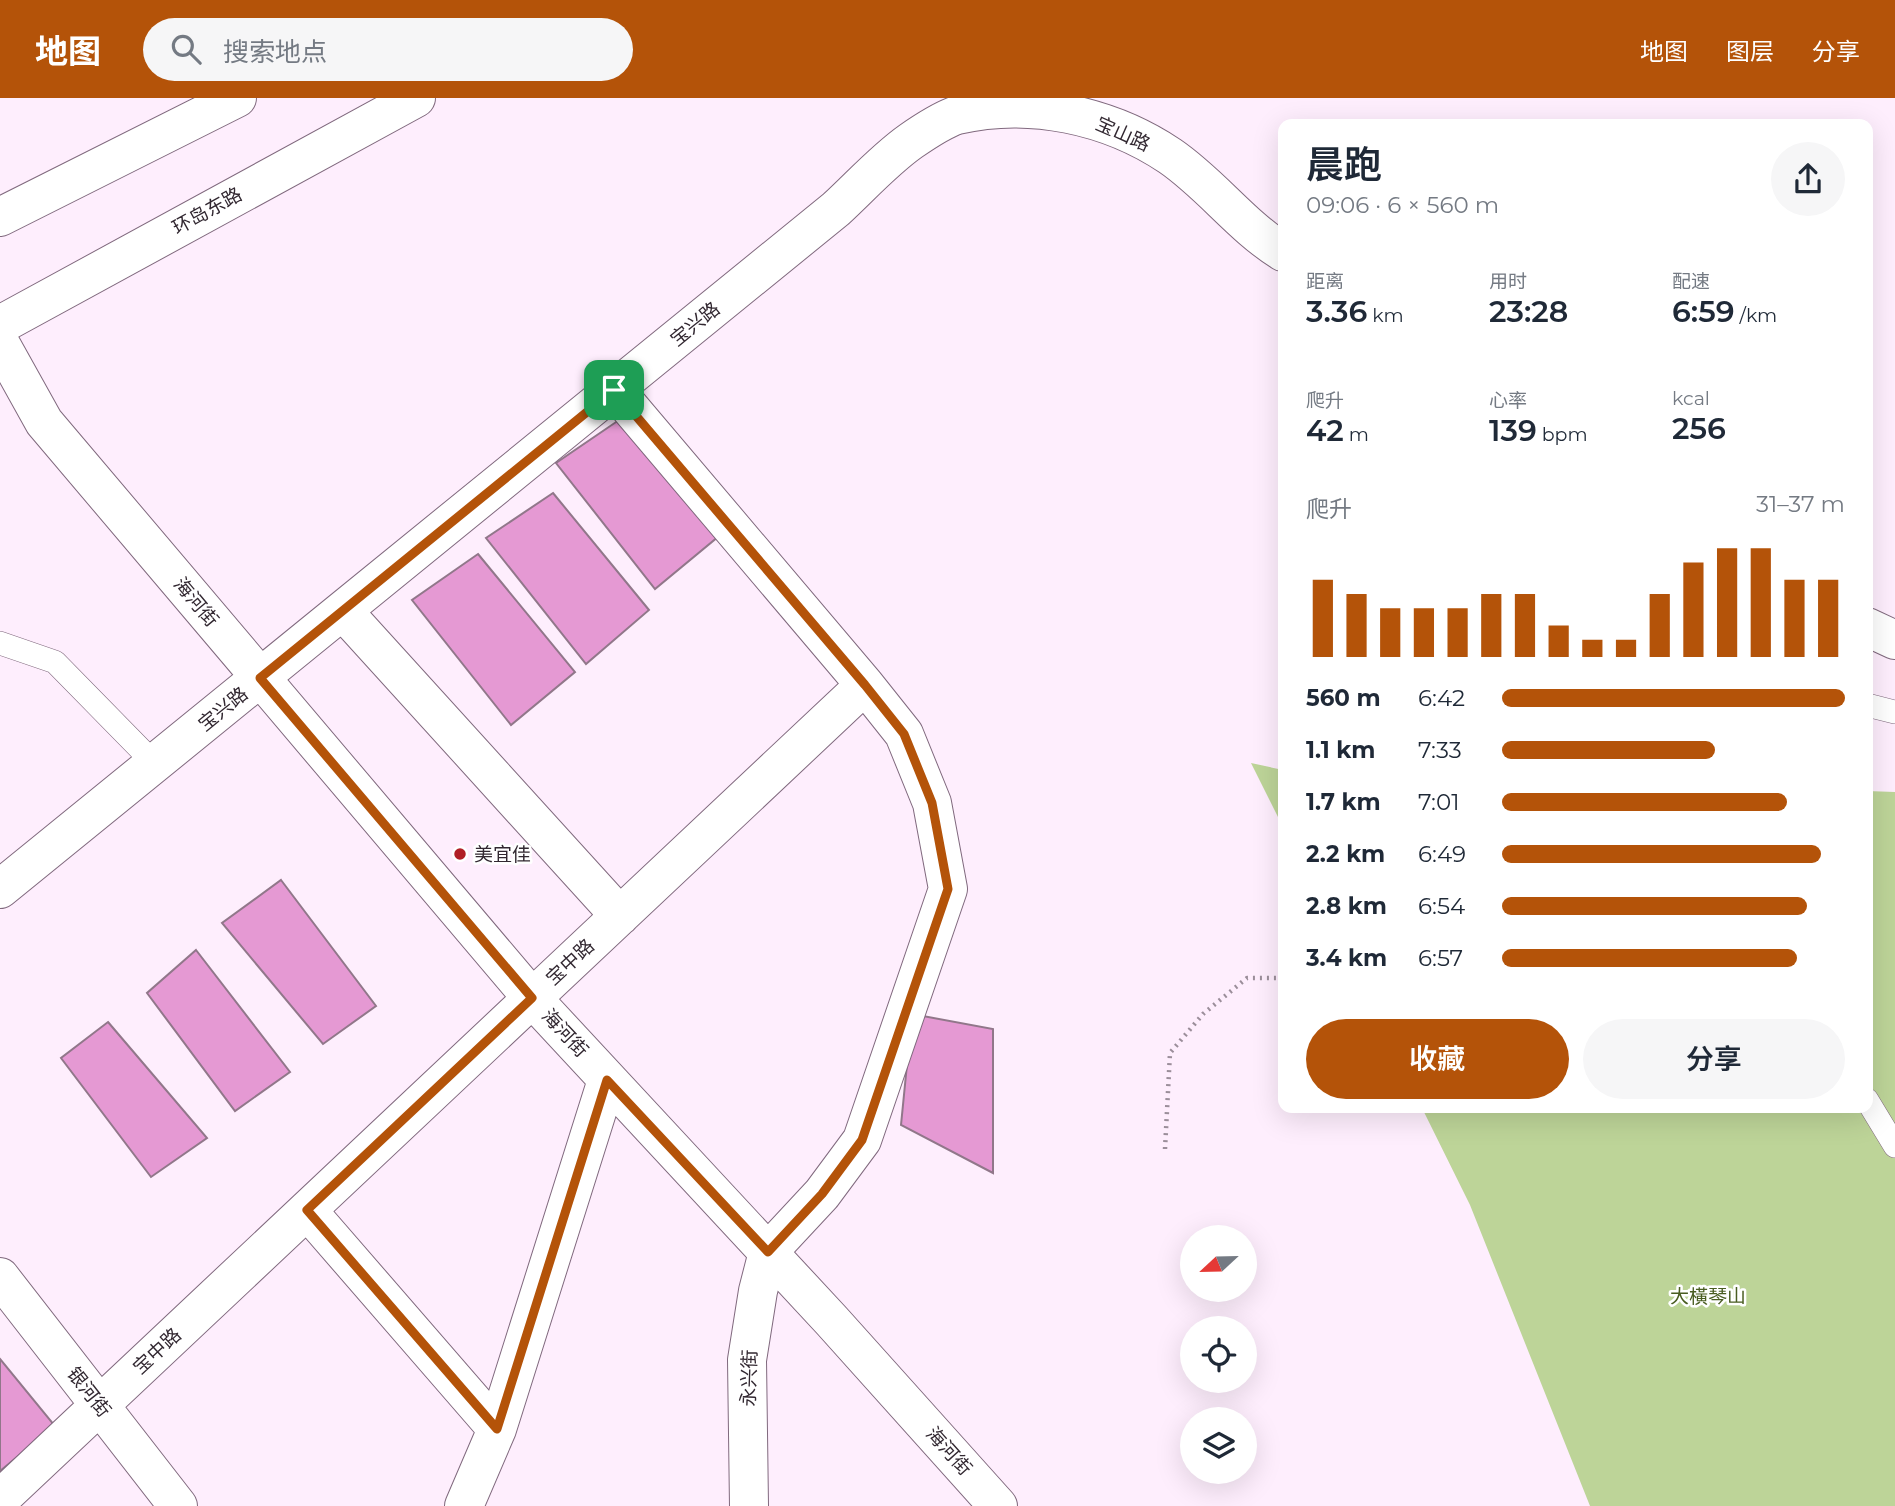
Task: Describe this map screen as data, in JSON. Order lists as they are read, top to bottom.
{
  "streets": {
    "street": [
      "宝山路",
      "环岛东路",
      "宝兴路",
      "海河街",
      "宝中路",
      "永兴街",
      "银河街"
    ]
  },
  "crossings": [
    ["宝山路", "宝兴路"],
    ["宝兴路", "海河街"],
    ["海河街", "宝中路"],
    ["海河街", "永兴街"],
    ["宝中路", "银河街"]
  ],
  "parks": ["大橫琴山"],
  "places": ["美宜佳"],
  "north": "left",
  "page": {
    "header": "地图",
    "search": "搜索地点",
    "nav": ["地图", "图层", "分享"],
    "heading": ["晨跑", "09:06 · 6 × 560 m"],
    "stats": [
      ["距离", "3.36 km"],
      ["用时", "23:28"],
      ["配速", "6:59 /km"],
      ["爬升", "42 m"],
      ["心率", "139 bpm"],
      ["kcal", "256"]
    ],
    "chart": ["爬升", "31–37 m"],
    "list": [
      {
        "name": "560 m",
        "note": "6:42"
      },
      {
        "name": "1.1 km",
        "note": "7:33"
      },
      {
        "name": "1.7 km",
        "note": "7:01"
      },
      {
        "name": "2.2 km",
        "note": "6:49"
      },
      {
        "name": "2.8 km",
        "note": "6:54"
      },
      {
        "name": "3.4 km",
        "note": "6:57"
      }
    ],
    "buttons": ["收藏", "分享"]
  }
}
